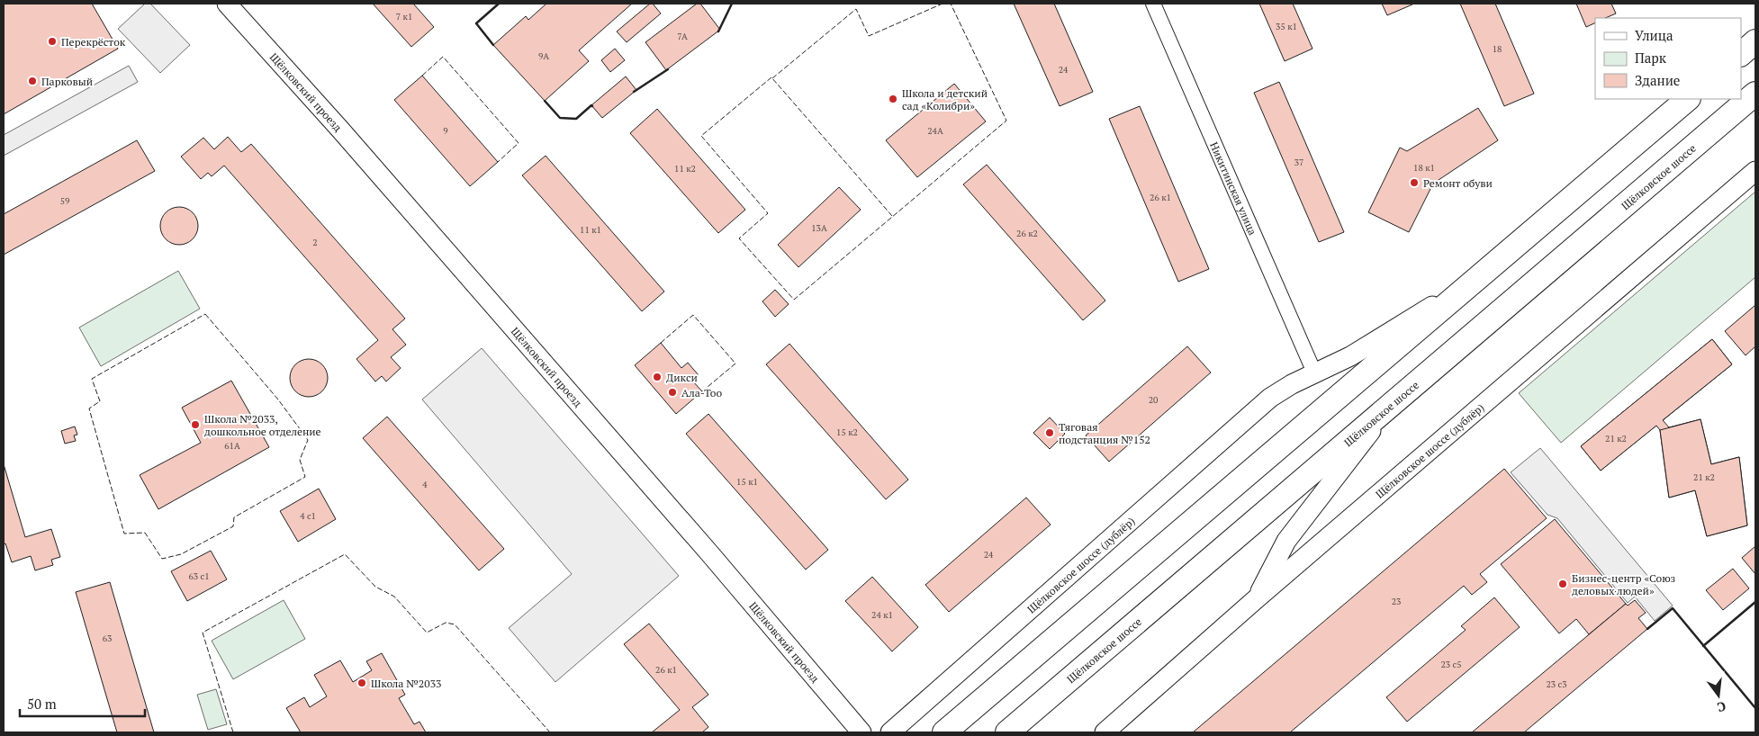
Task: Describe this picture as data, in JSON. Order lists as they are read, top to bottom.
{
  "streets": {
    "main road": ["Щёлковское шоссе"],
    "street": ["Щёлковский проезд", "Никитинская улица", "Щёлковское шоссе (дублёр)"]
  },
  "crossings": [
    ["Никитинская улица", "Щёлковское шоссе (дублёр)"]
  ],
  "places": [
    "Перекрёсток",
    "Парковый",
    "Школа и детский сад «Колибри»",
    "Ремонт обуви",
    "Дикси",
    "Ала-Тоо",
    "Школа №2033, дошкольное отделение",
    "Тяговая подстанция №152",
    "Бизнес-центр «Союз деловых людей»",
    "Школа №2033"
  ],
  "house_numbers": [
    "7 к1",
    "35 к1",
    "7А",
    "18",
    "9А",
    "24",
    "9",
    "24А",
    "37",
    "18 к1",
    "11 к2",
    "26 к1",
    "59",
    "13А",
    "11 к1",
    "26 к2",
    "2",
    "20",
    "15 к2",
    "21 к2",
    "61А",
    "21 к2",
    "15 к1",
    "4",
    "4 с1",
    "24",
    "63 с1",
    "23",
    "24 к1",
    "63",
    "23 с5",
    "26 к1",
    "23 c3"
  ],
  "legend": ["Улица", "Парк", "Здание"],
  "scale_bar": "50 m",
  "north": "bottom"
}
